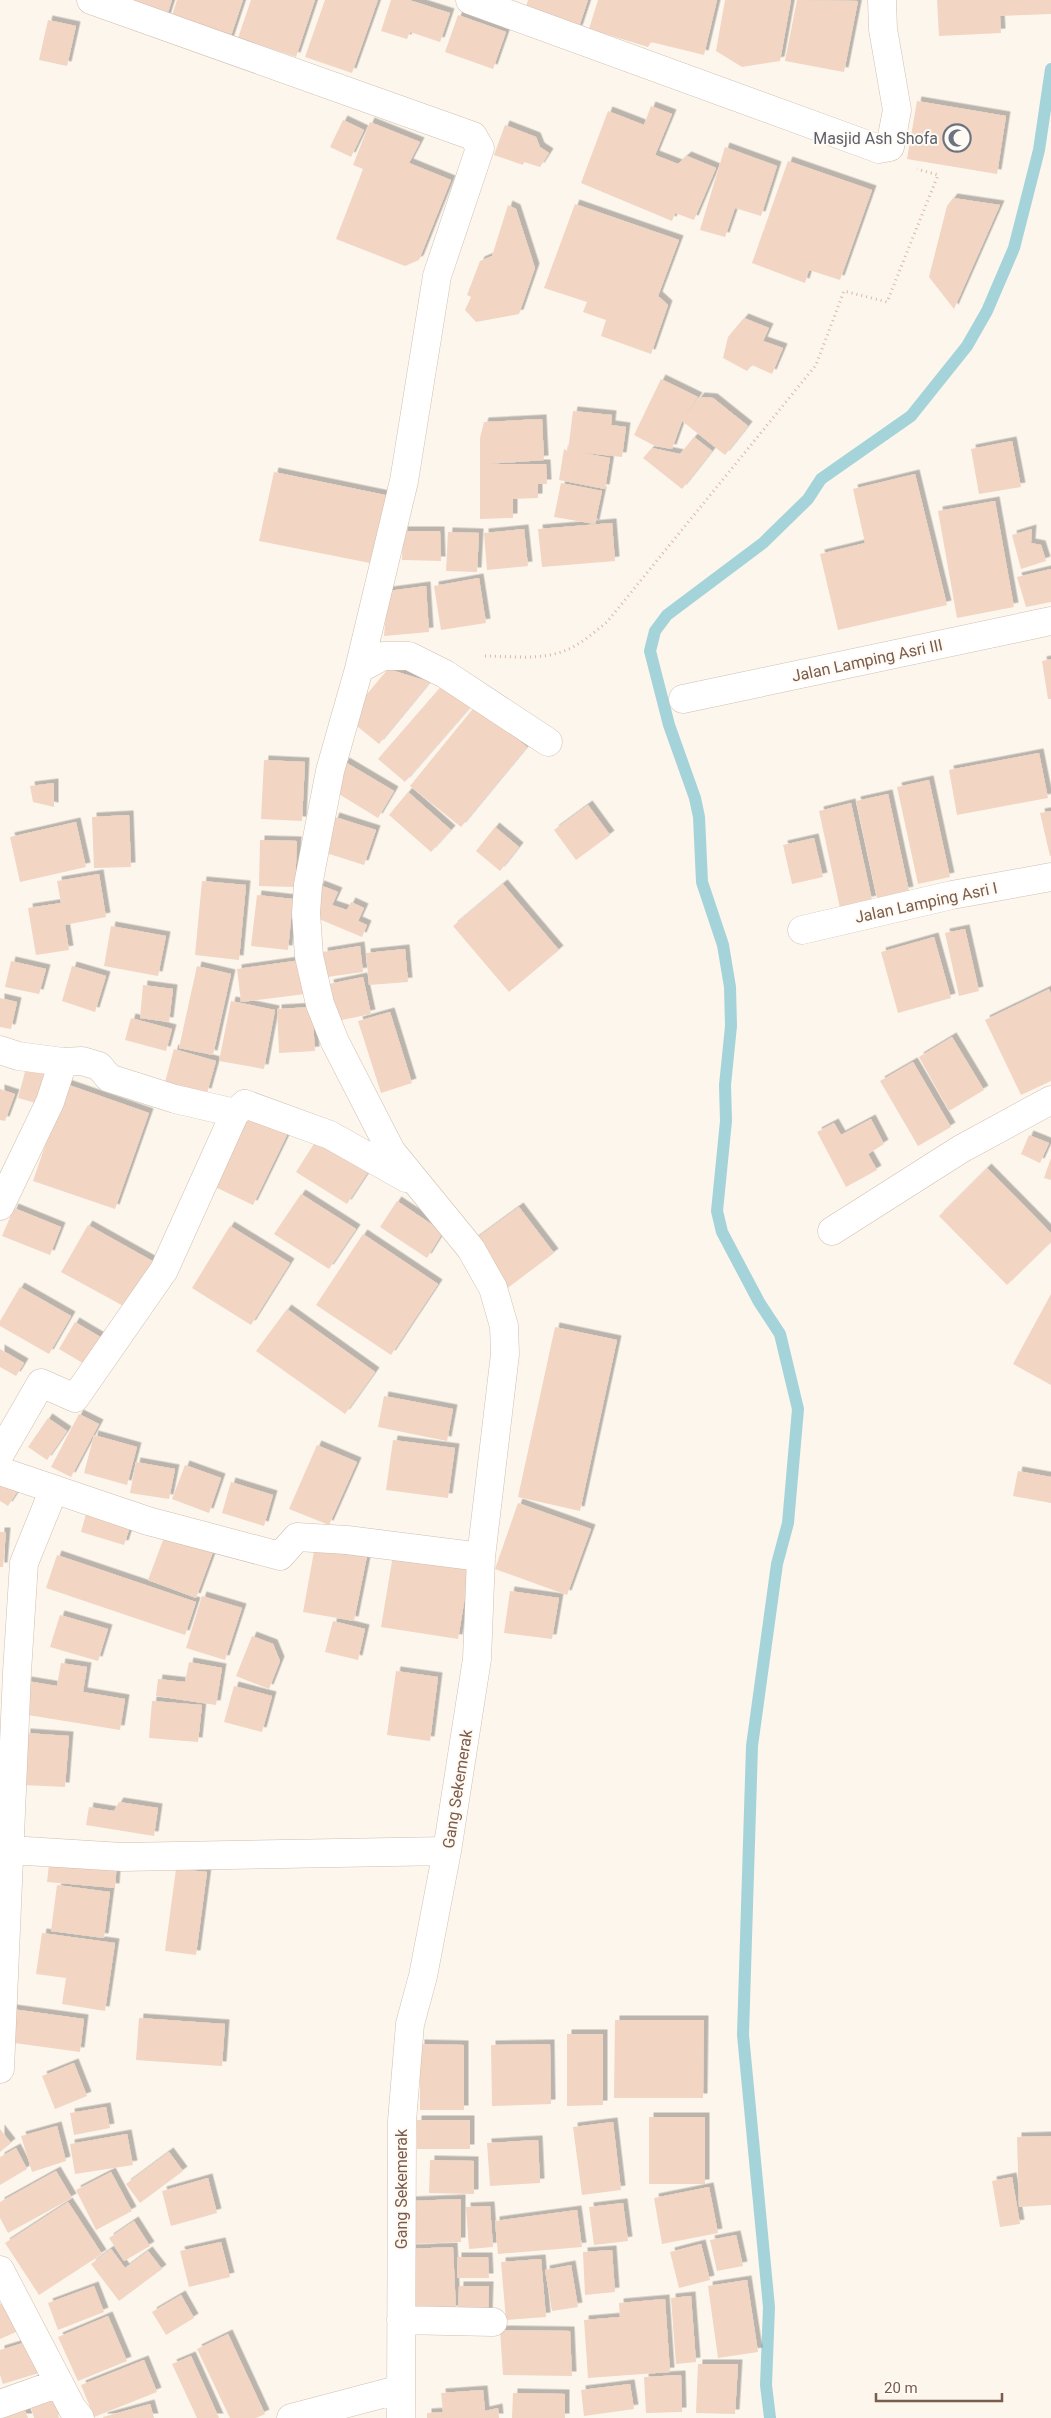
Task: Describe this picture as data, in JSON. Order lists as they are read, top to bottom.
{
  "streets": {
    "street": ["Jalan Lamping Asri III", "Jalan Lamping Asri I", "Gang Sekemerak"]
  },
  "places": {
    "mosque": ["Masjid Ash Shofa"]
  },
  "scale_bar": "20 m"
}
